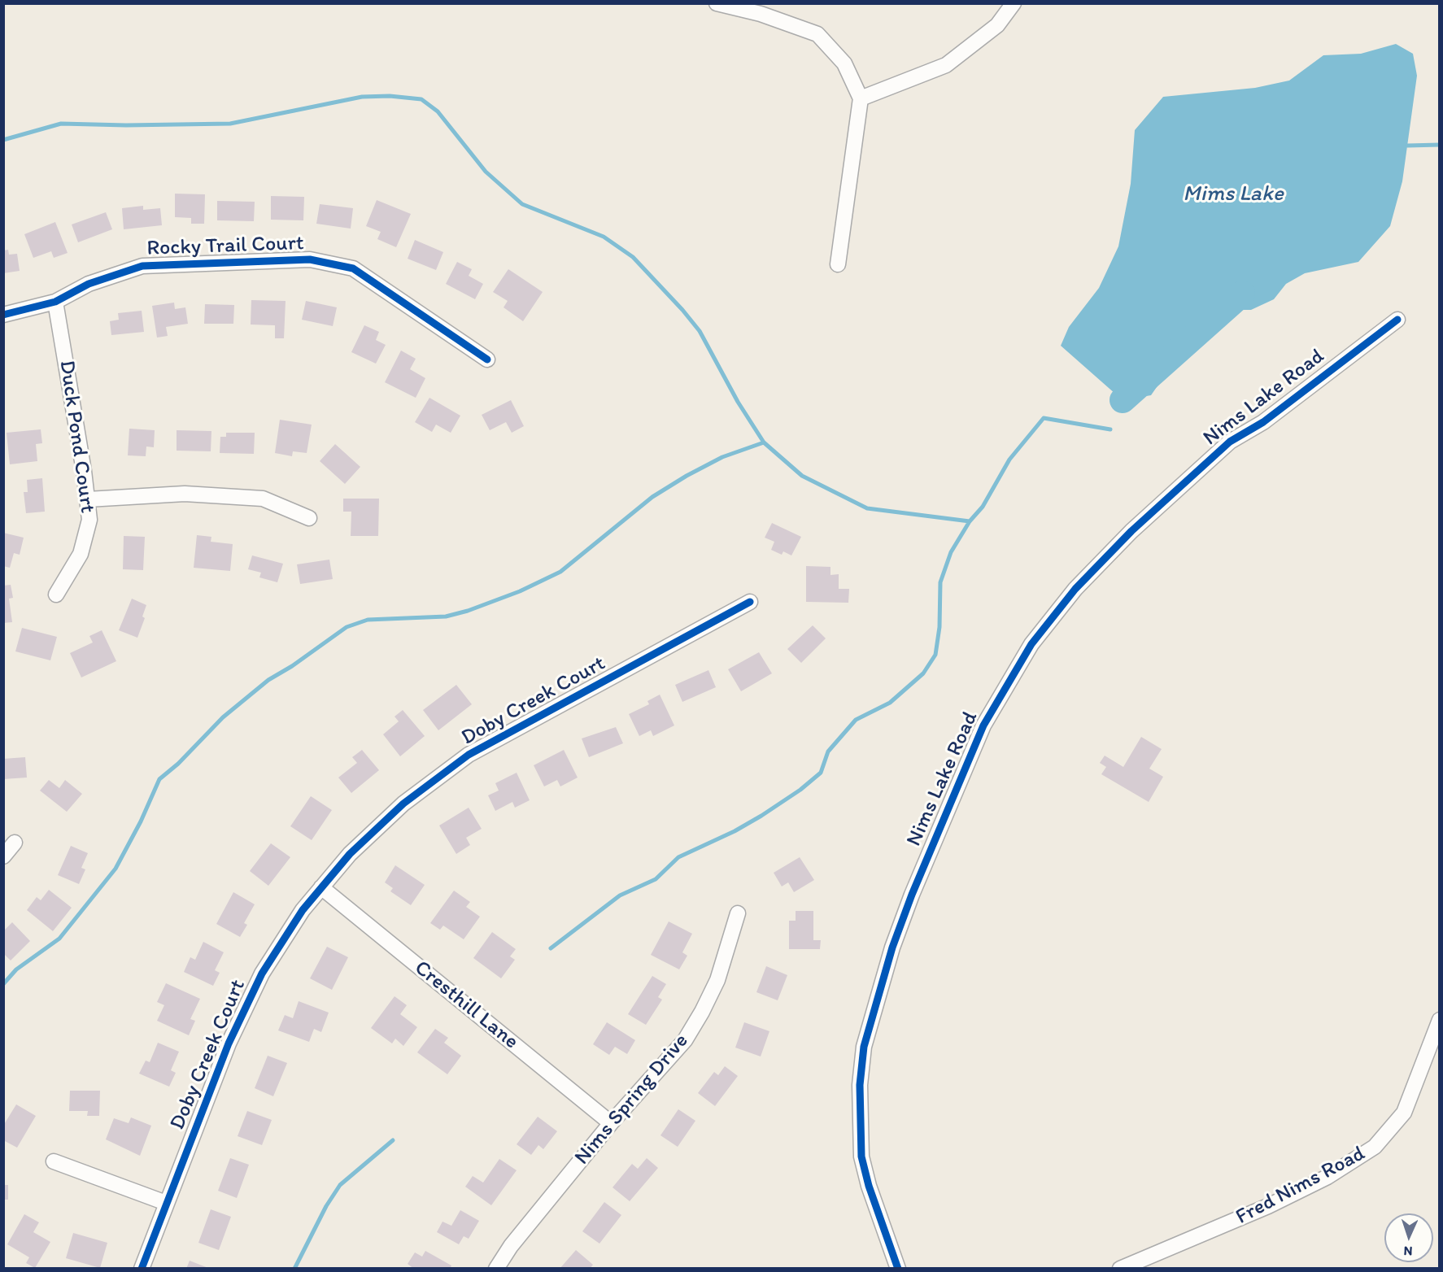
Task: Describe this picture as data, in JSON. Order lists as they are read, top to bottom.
{
  "streets": {
    "street": [
      "Rocky Trail Court",
      "Nims Lake Road",
      "Duck Pond Court",
      "Doby Creek Court",
      "Cresthill Lane",
      "Nims Spring Drive",
      "Fred Nims Road"
    ]
  },
  "crossings": [
    ["Rocky Trail Court", "Duck Pond Court"],
    ["Doby Creek Court", "Cresthill Lane"],
    ["Cresthill Lane", "Nims Spring Drive"]
  ],
  "water": ["Mims Lake"],
  "north": "bottom"
}
